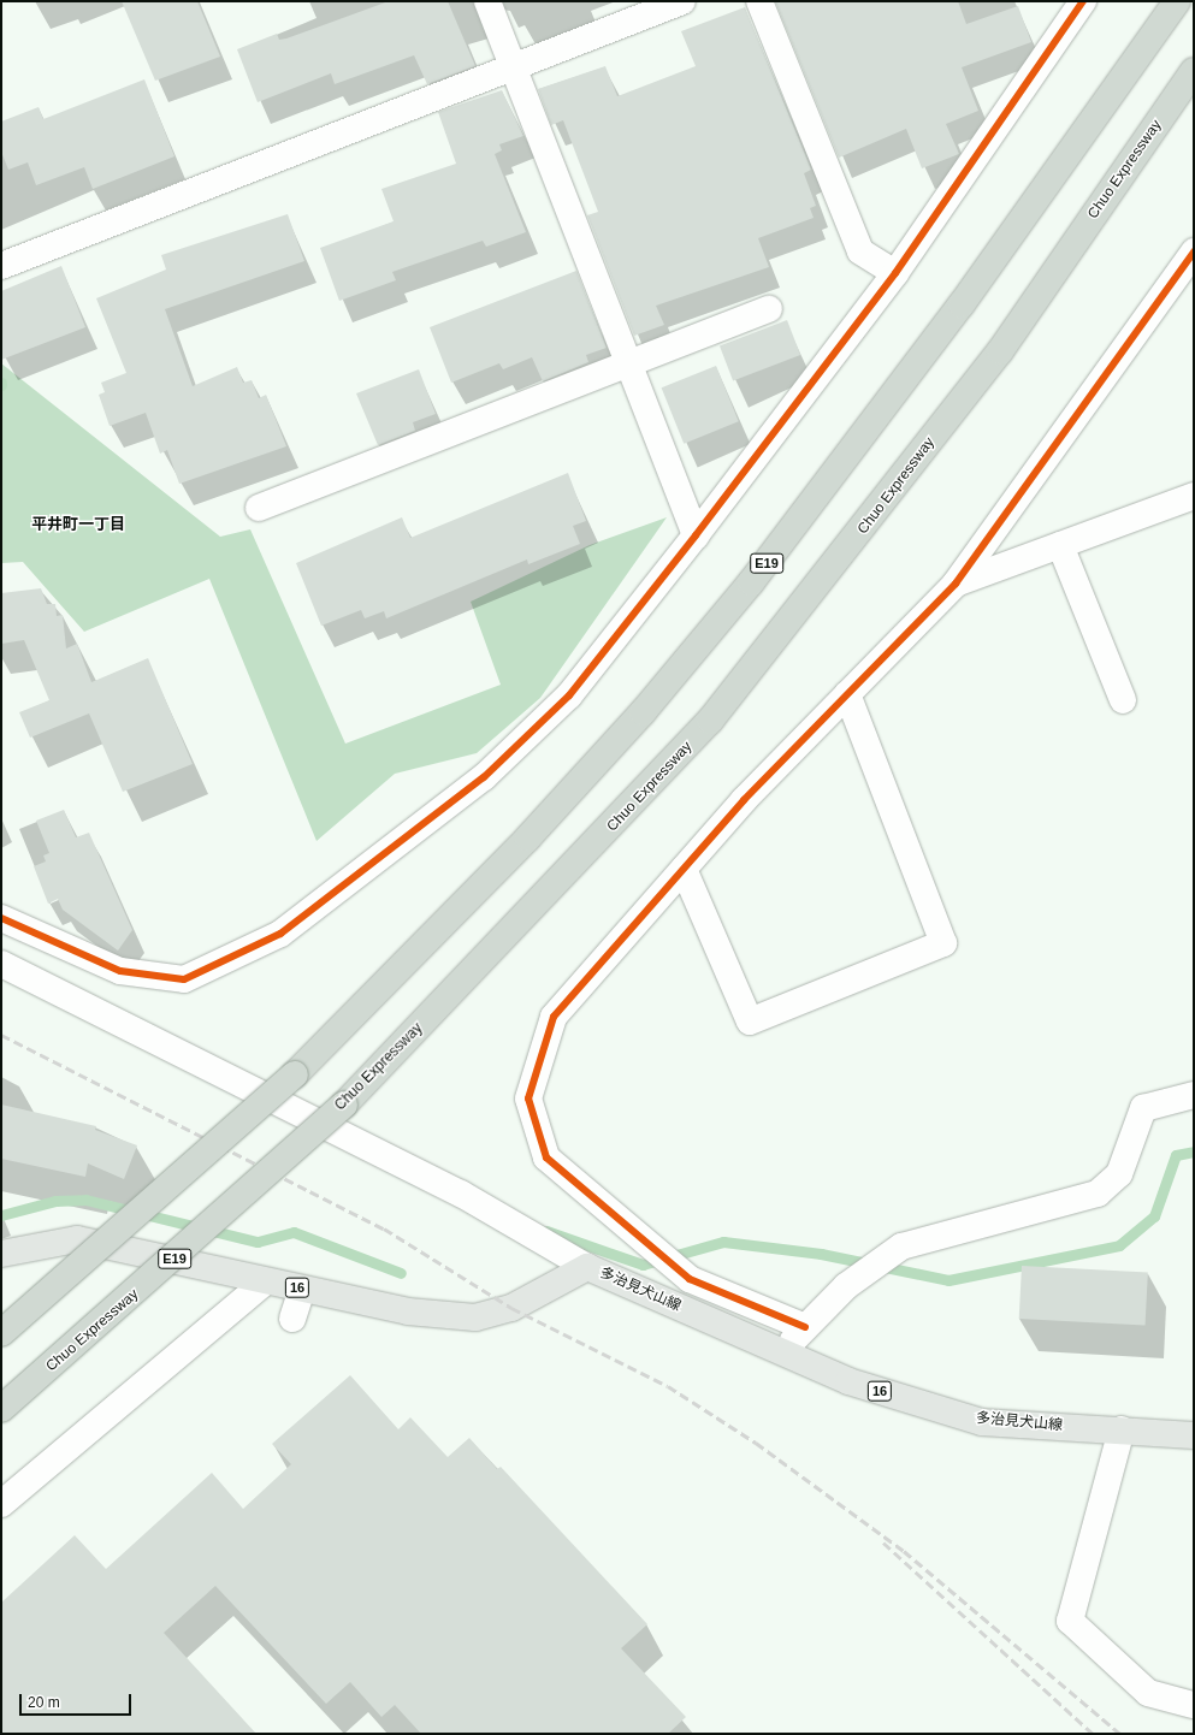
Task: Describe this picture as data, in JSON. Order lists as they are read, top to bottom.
{
  "streets": {
    "highway": ["Chuo Expressway", "E19"],
    "main road": ["16", "多治見犬山線"]
  },
  "districts": ["平井町一丁目"],
  "scale_bar": "20 m"
}
